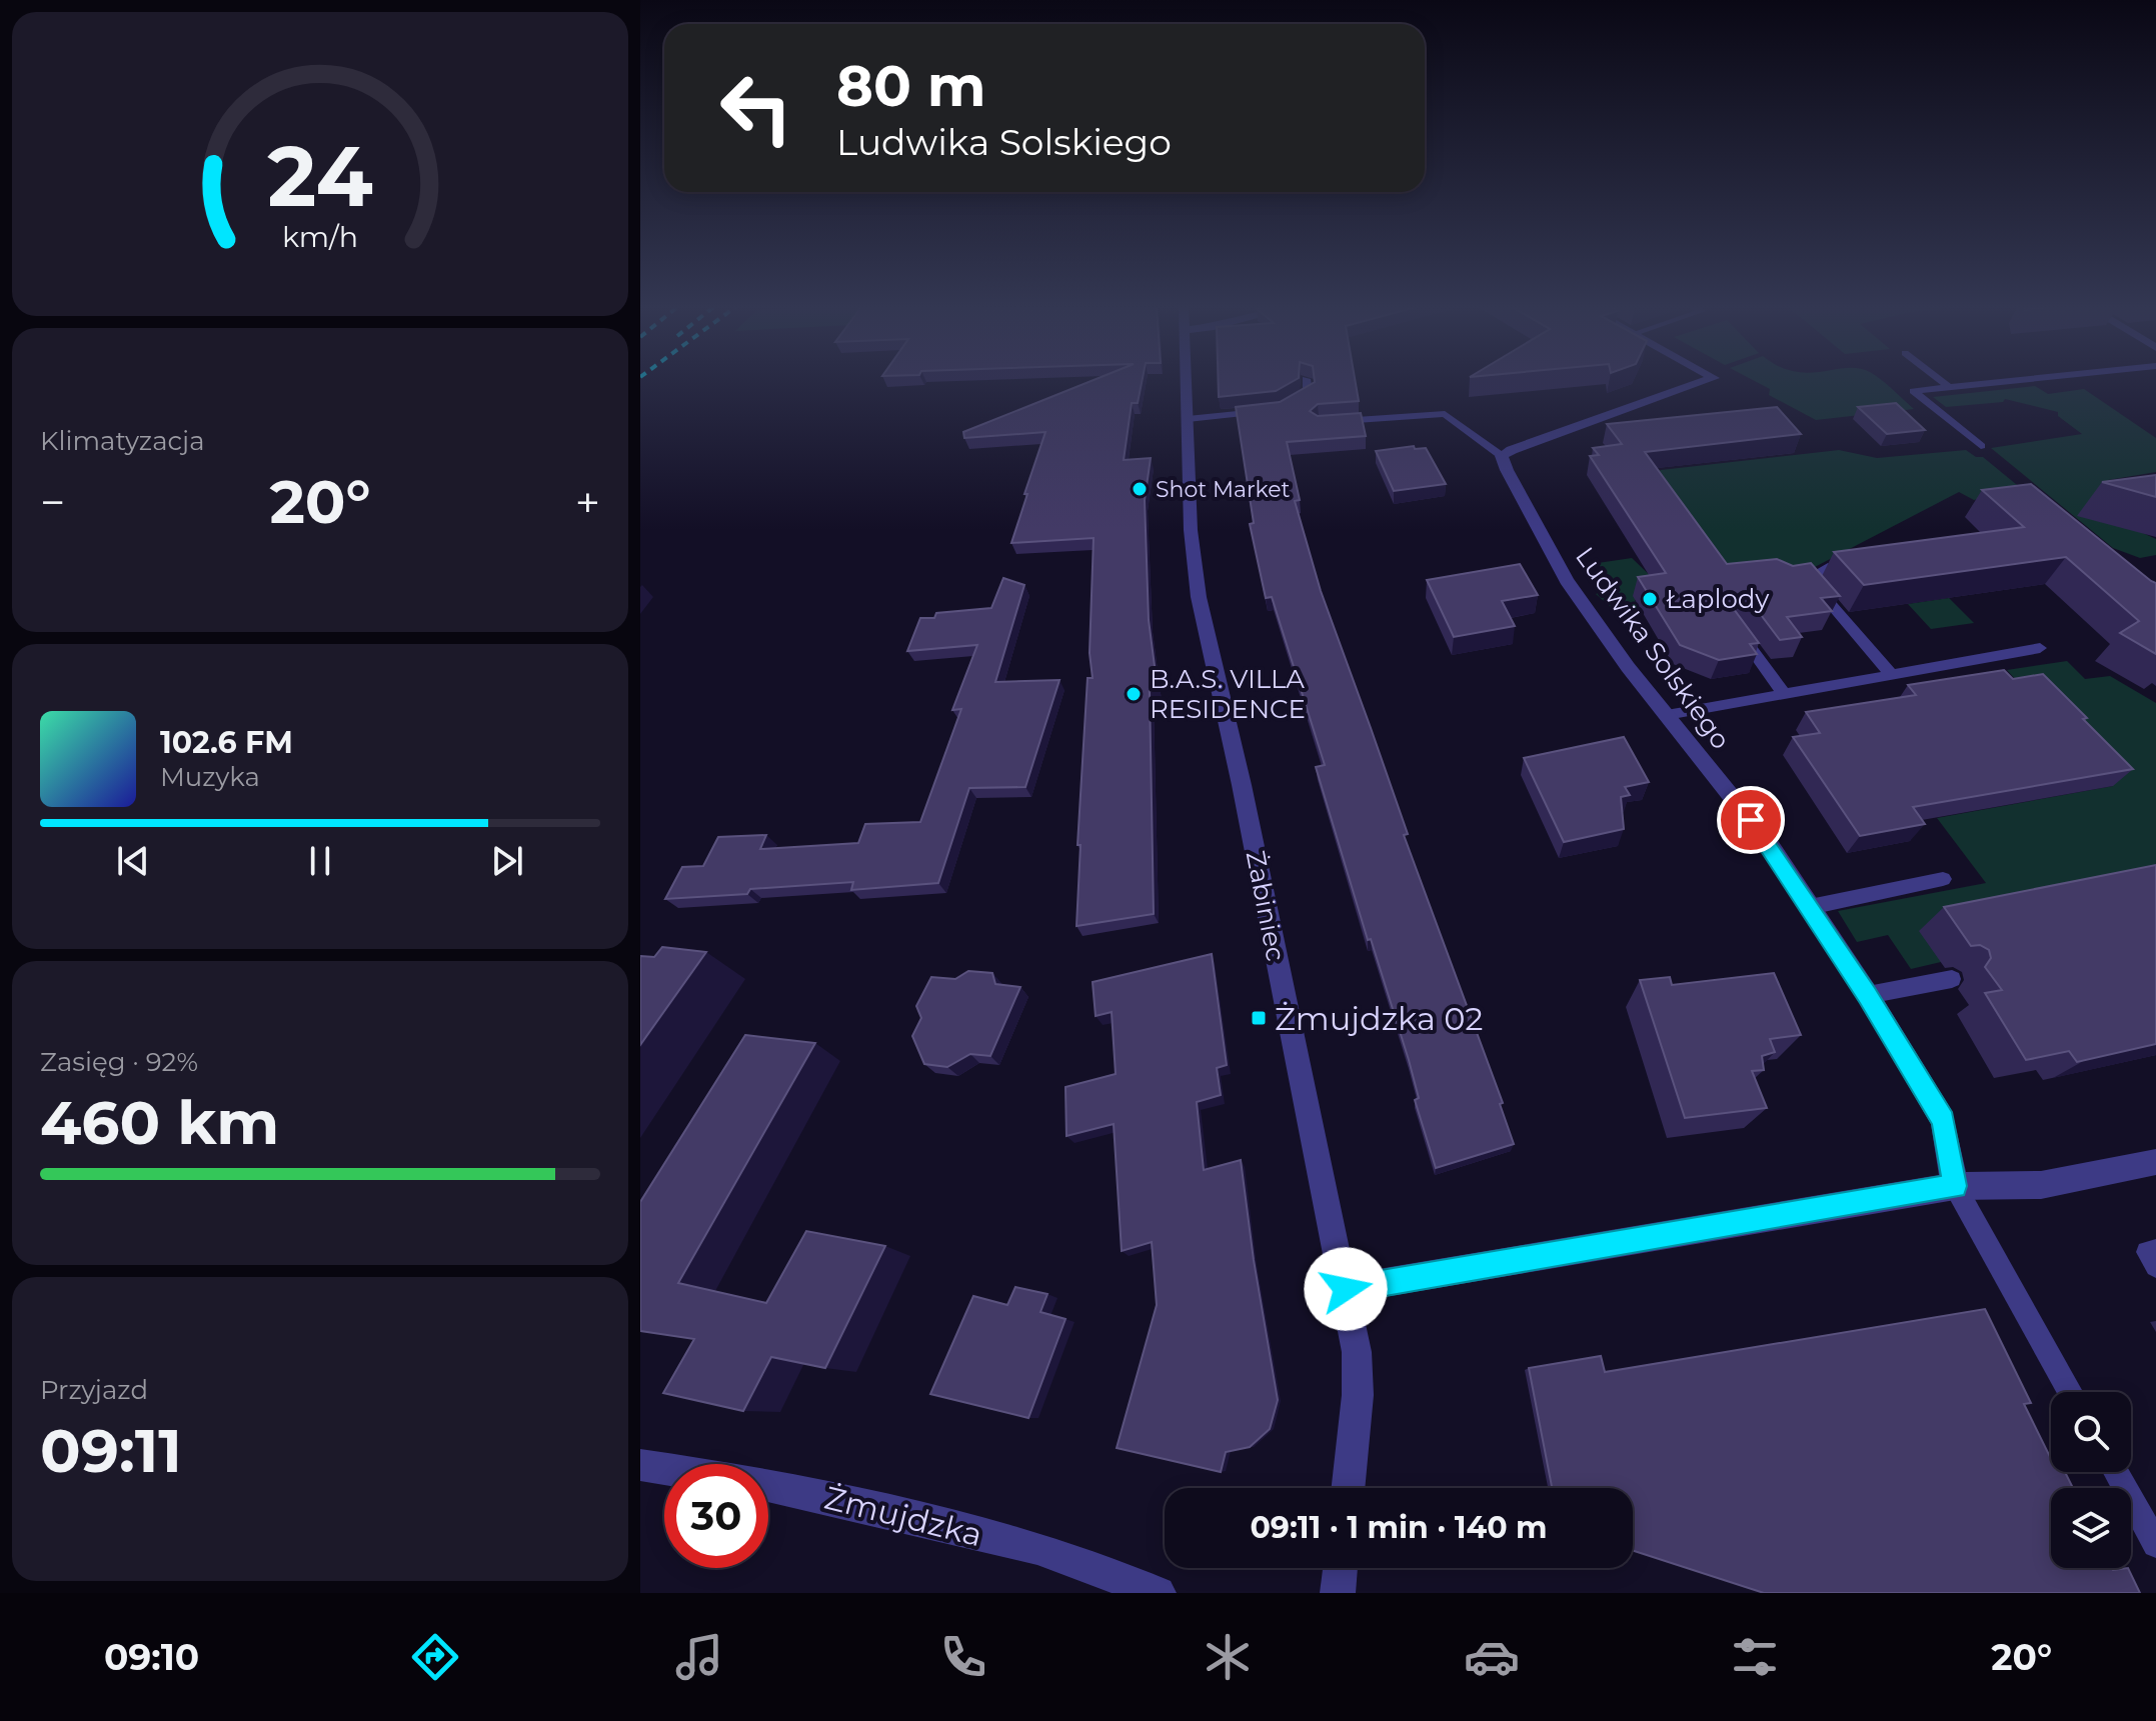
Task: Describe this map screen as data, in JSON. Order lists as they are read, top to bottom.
{
  "streets": {
    "street": ["Ludwika Solskiego", "Żabiniec", "Żmujdzka"]
  },
  "places": {
    "other": ["Shot Market", "Łaplody", "B.A.S. VILLA RESIDENCE"],
    "transit": ["Żmujdzka 02"]
  },
  "page": {
    "turn": ["80 m", "Ludwika Solskiego"],
    "tile": [
      "Klimatyzacja",
      ["Zasięg · 92%", "460 km"],
      ["Przyjazd", "09:11"]
    ],
    "heat": ["−", "20°", "+"],
    "song": ["102.6 FM", "Muzyka"],
    "limit": "30",
    "trip": "09:11 · 1 min · 140 m",
    "tabs": ["09:10", "20°"],
    "gauge": ["24", "km/h"]
  }
}
